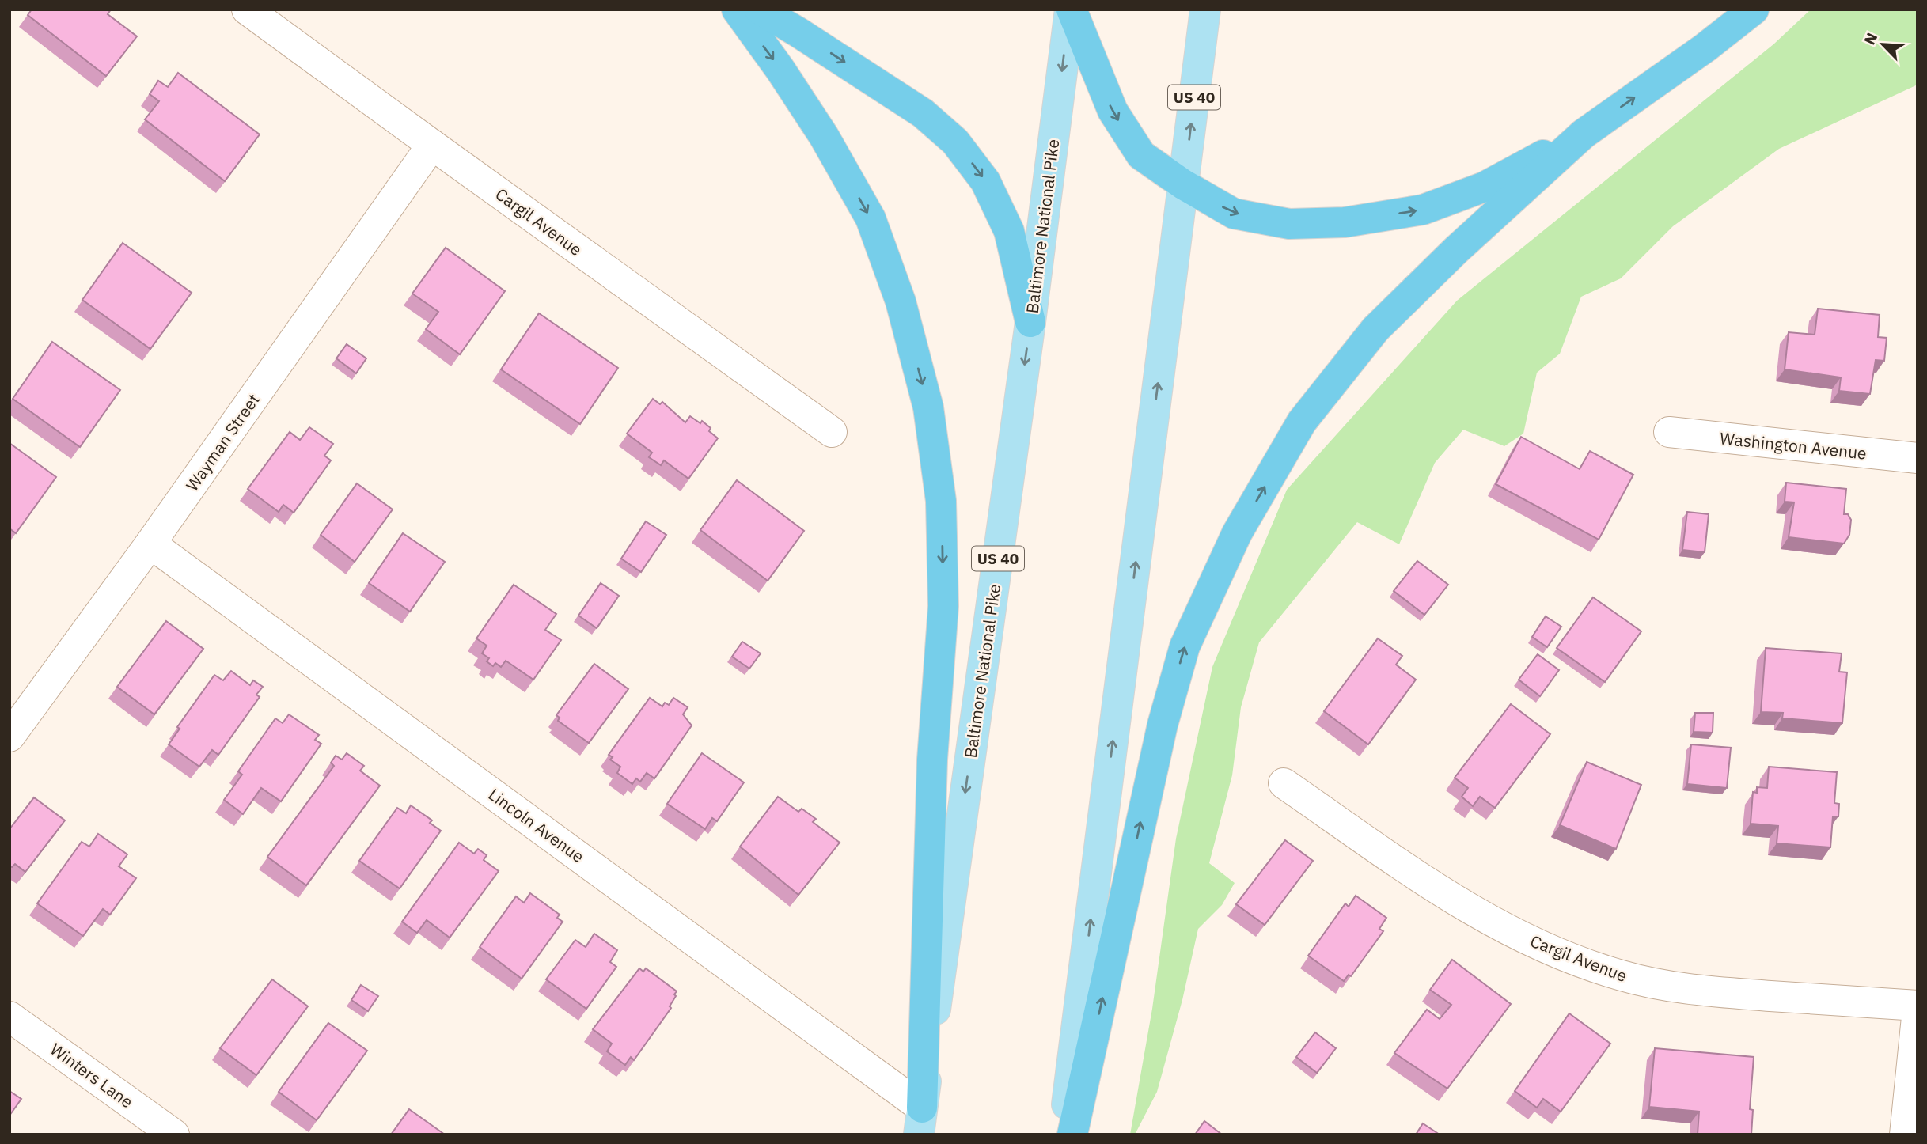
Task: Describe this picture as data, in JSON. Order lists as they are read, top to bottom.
{
  "streets": {
    "main road": ["US 40", "Baltimore National Pike"],
    "street": [
      "Cargil Avenue",
      "Wayman Street",
      "Washington Avenue",
      "Lincoln Avenue",
      "Winters Lane"
    ]
  },
  "crossings": [
    ["Cargil Avenue", "Wayman Street"],
    ["Baltimore National Pike", "Lincoln Avenue"],
    ["Wayman Street", "Lincoln Avenue"]
  ],
  "north": "top left"
}
